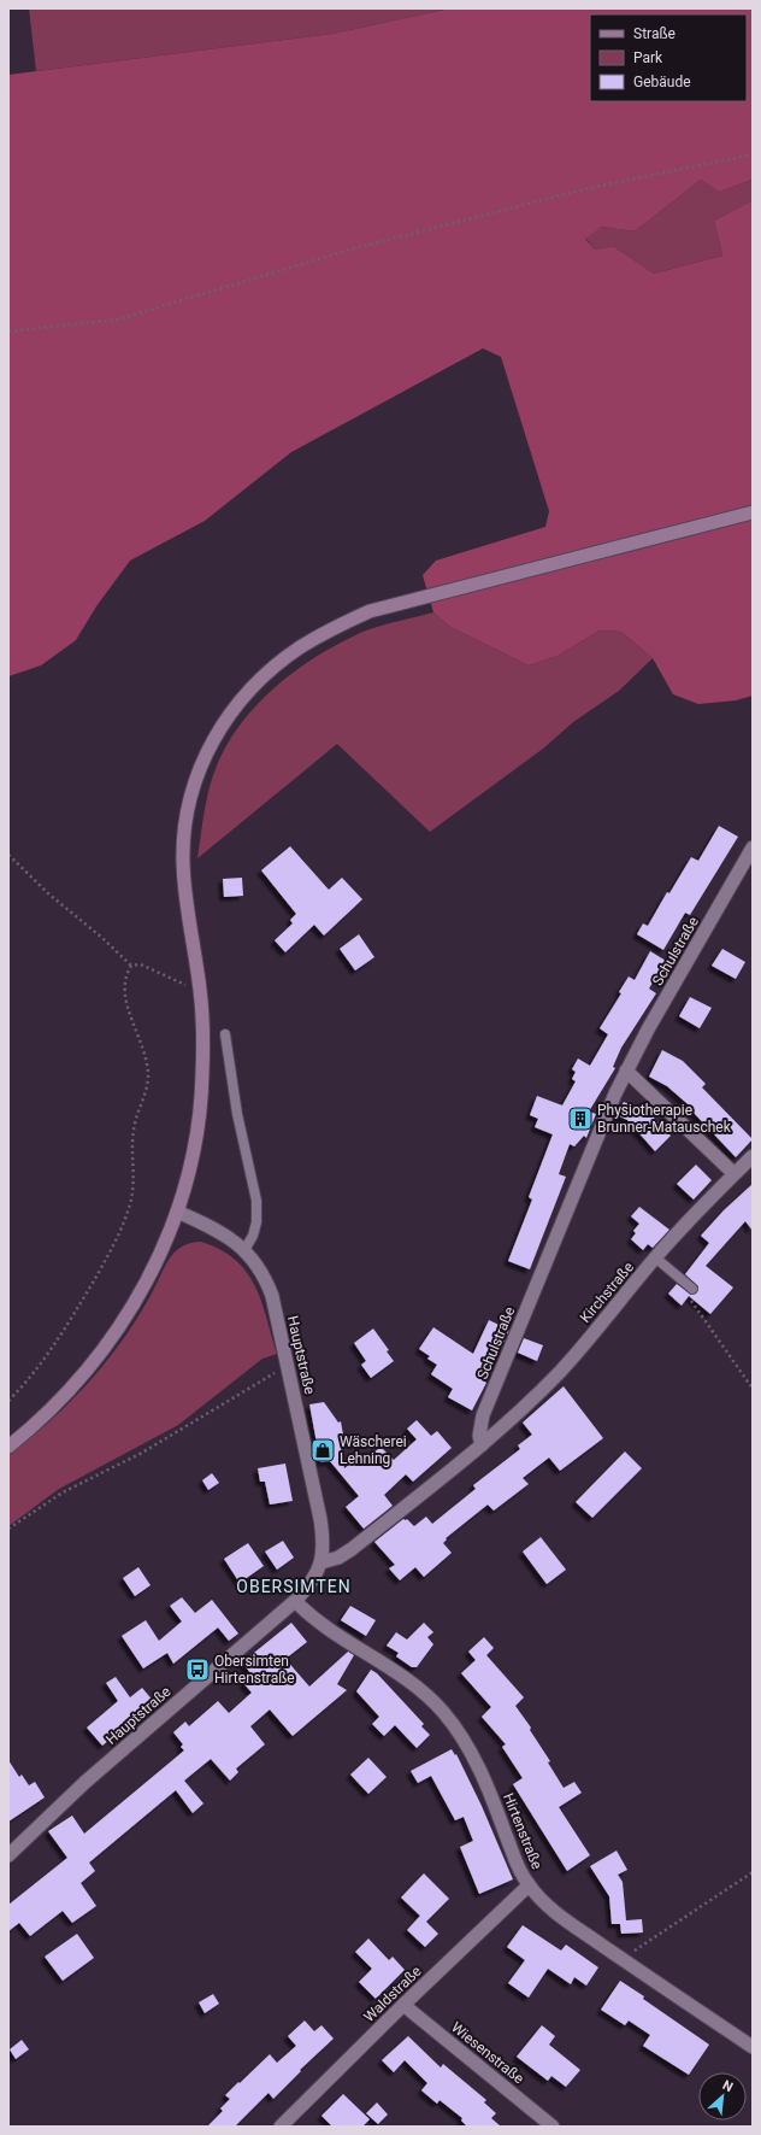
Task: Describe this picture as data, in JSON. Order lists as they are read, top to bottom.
{
  "streets": {
    "street": [
      "Schulstraße",
      "Kirchstraße",
      "Hauptstraße",
      "Hirtenstraße",
      "Waldstraße",
      "Wiesenstraße"
    ]
  },
  "crossings": [
    ["Schulstraße", "Kirchstraße"],
    ["Hauptstraße", "Hirtenstraße"],
    ["Hirtenstraße", "Waldstraße"],
    ["Waldstraße", "Wiesenstraße"]
  ],
  "districts": ["OBERSIMTEN"],
  "places": {
    "building": ["Physiotherapie Brunner-Matauschek"],
    "shop": ["Wäscherei Lehning"],
    "bus stop": ["Obersimten Hirtenstraße"]
  },
  "legend": ["Straße", "Park", "Gebäude"],
  "north": "top right"
}
